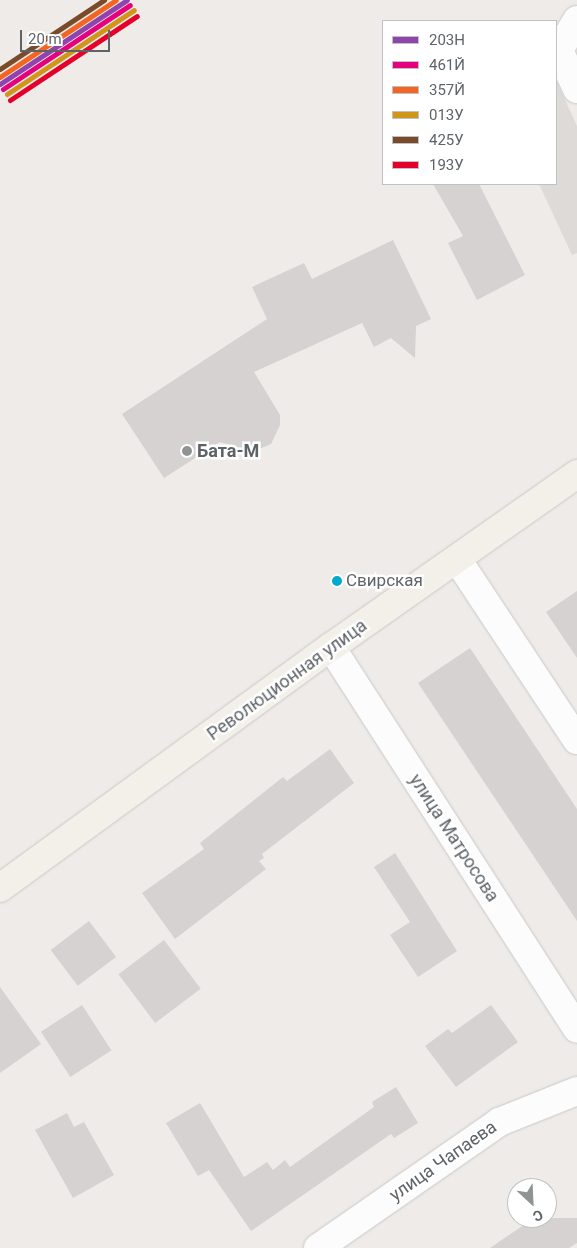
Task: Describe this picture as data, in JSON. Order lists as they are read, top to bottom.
{
  "streets": {
    "main road": ["Революционная улица"],
    "street": ["улица Матросова", "улица Чапаева"]
  },
  "crossings": [
    ["Революционная улица", "улица Матросова"]
  ],
  "places": ["Бата-М", "Свирская"],
  "lines": [
    "transit line 203Н",
    "transit line 357Й",
    "transit line 425У",
    "transit line 461Й",
    "transit line 013У",
    "transit line 193У"
  ],
  "legend": [
    "203Н",
    "461Й",
    "357Й",
    "013У",
    "425У",
    "193У"
  ],
  "scale_bar": "20 m",
  "north": "bottom right"
}
